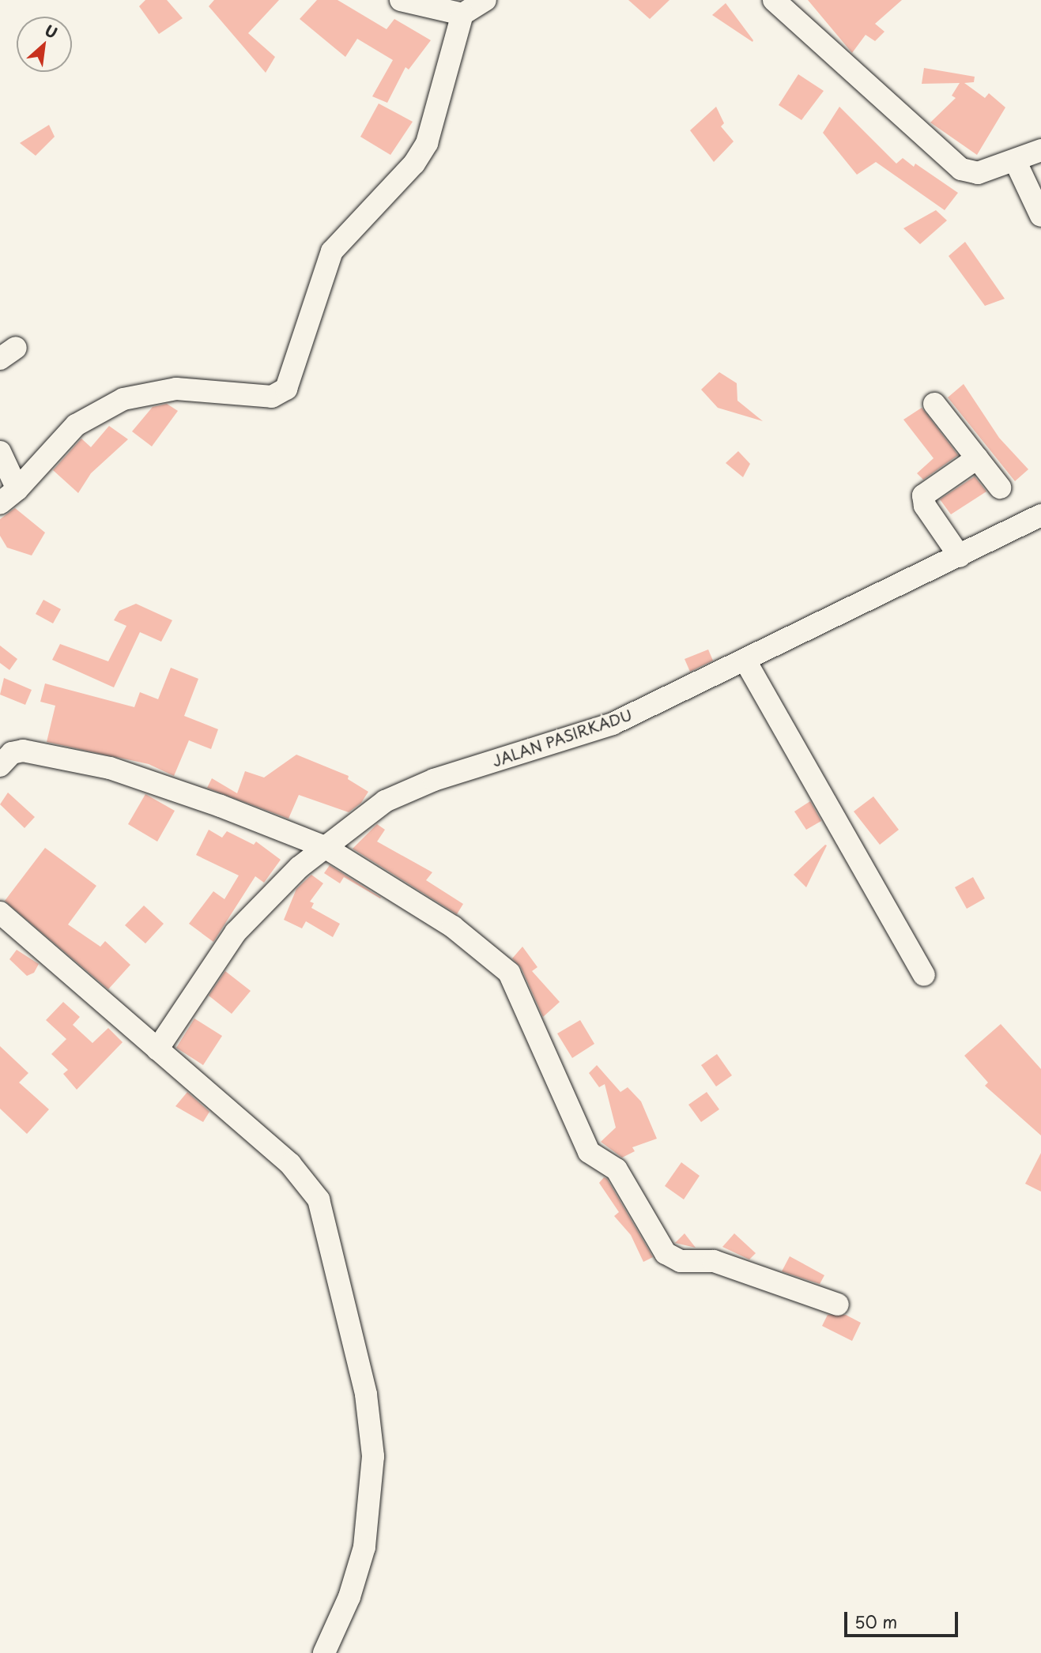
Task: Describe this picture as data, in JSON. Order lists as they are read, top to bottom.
{
  "streets": {
    "street": ["JALAN PASIRKADU"]
  },
  "scale_bar": "50 m",
  "north": "top right"
}
